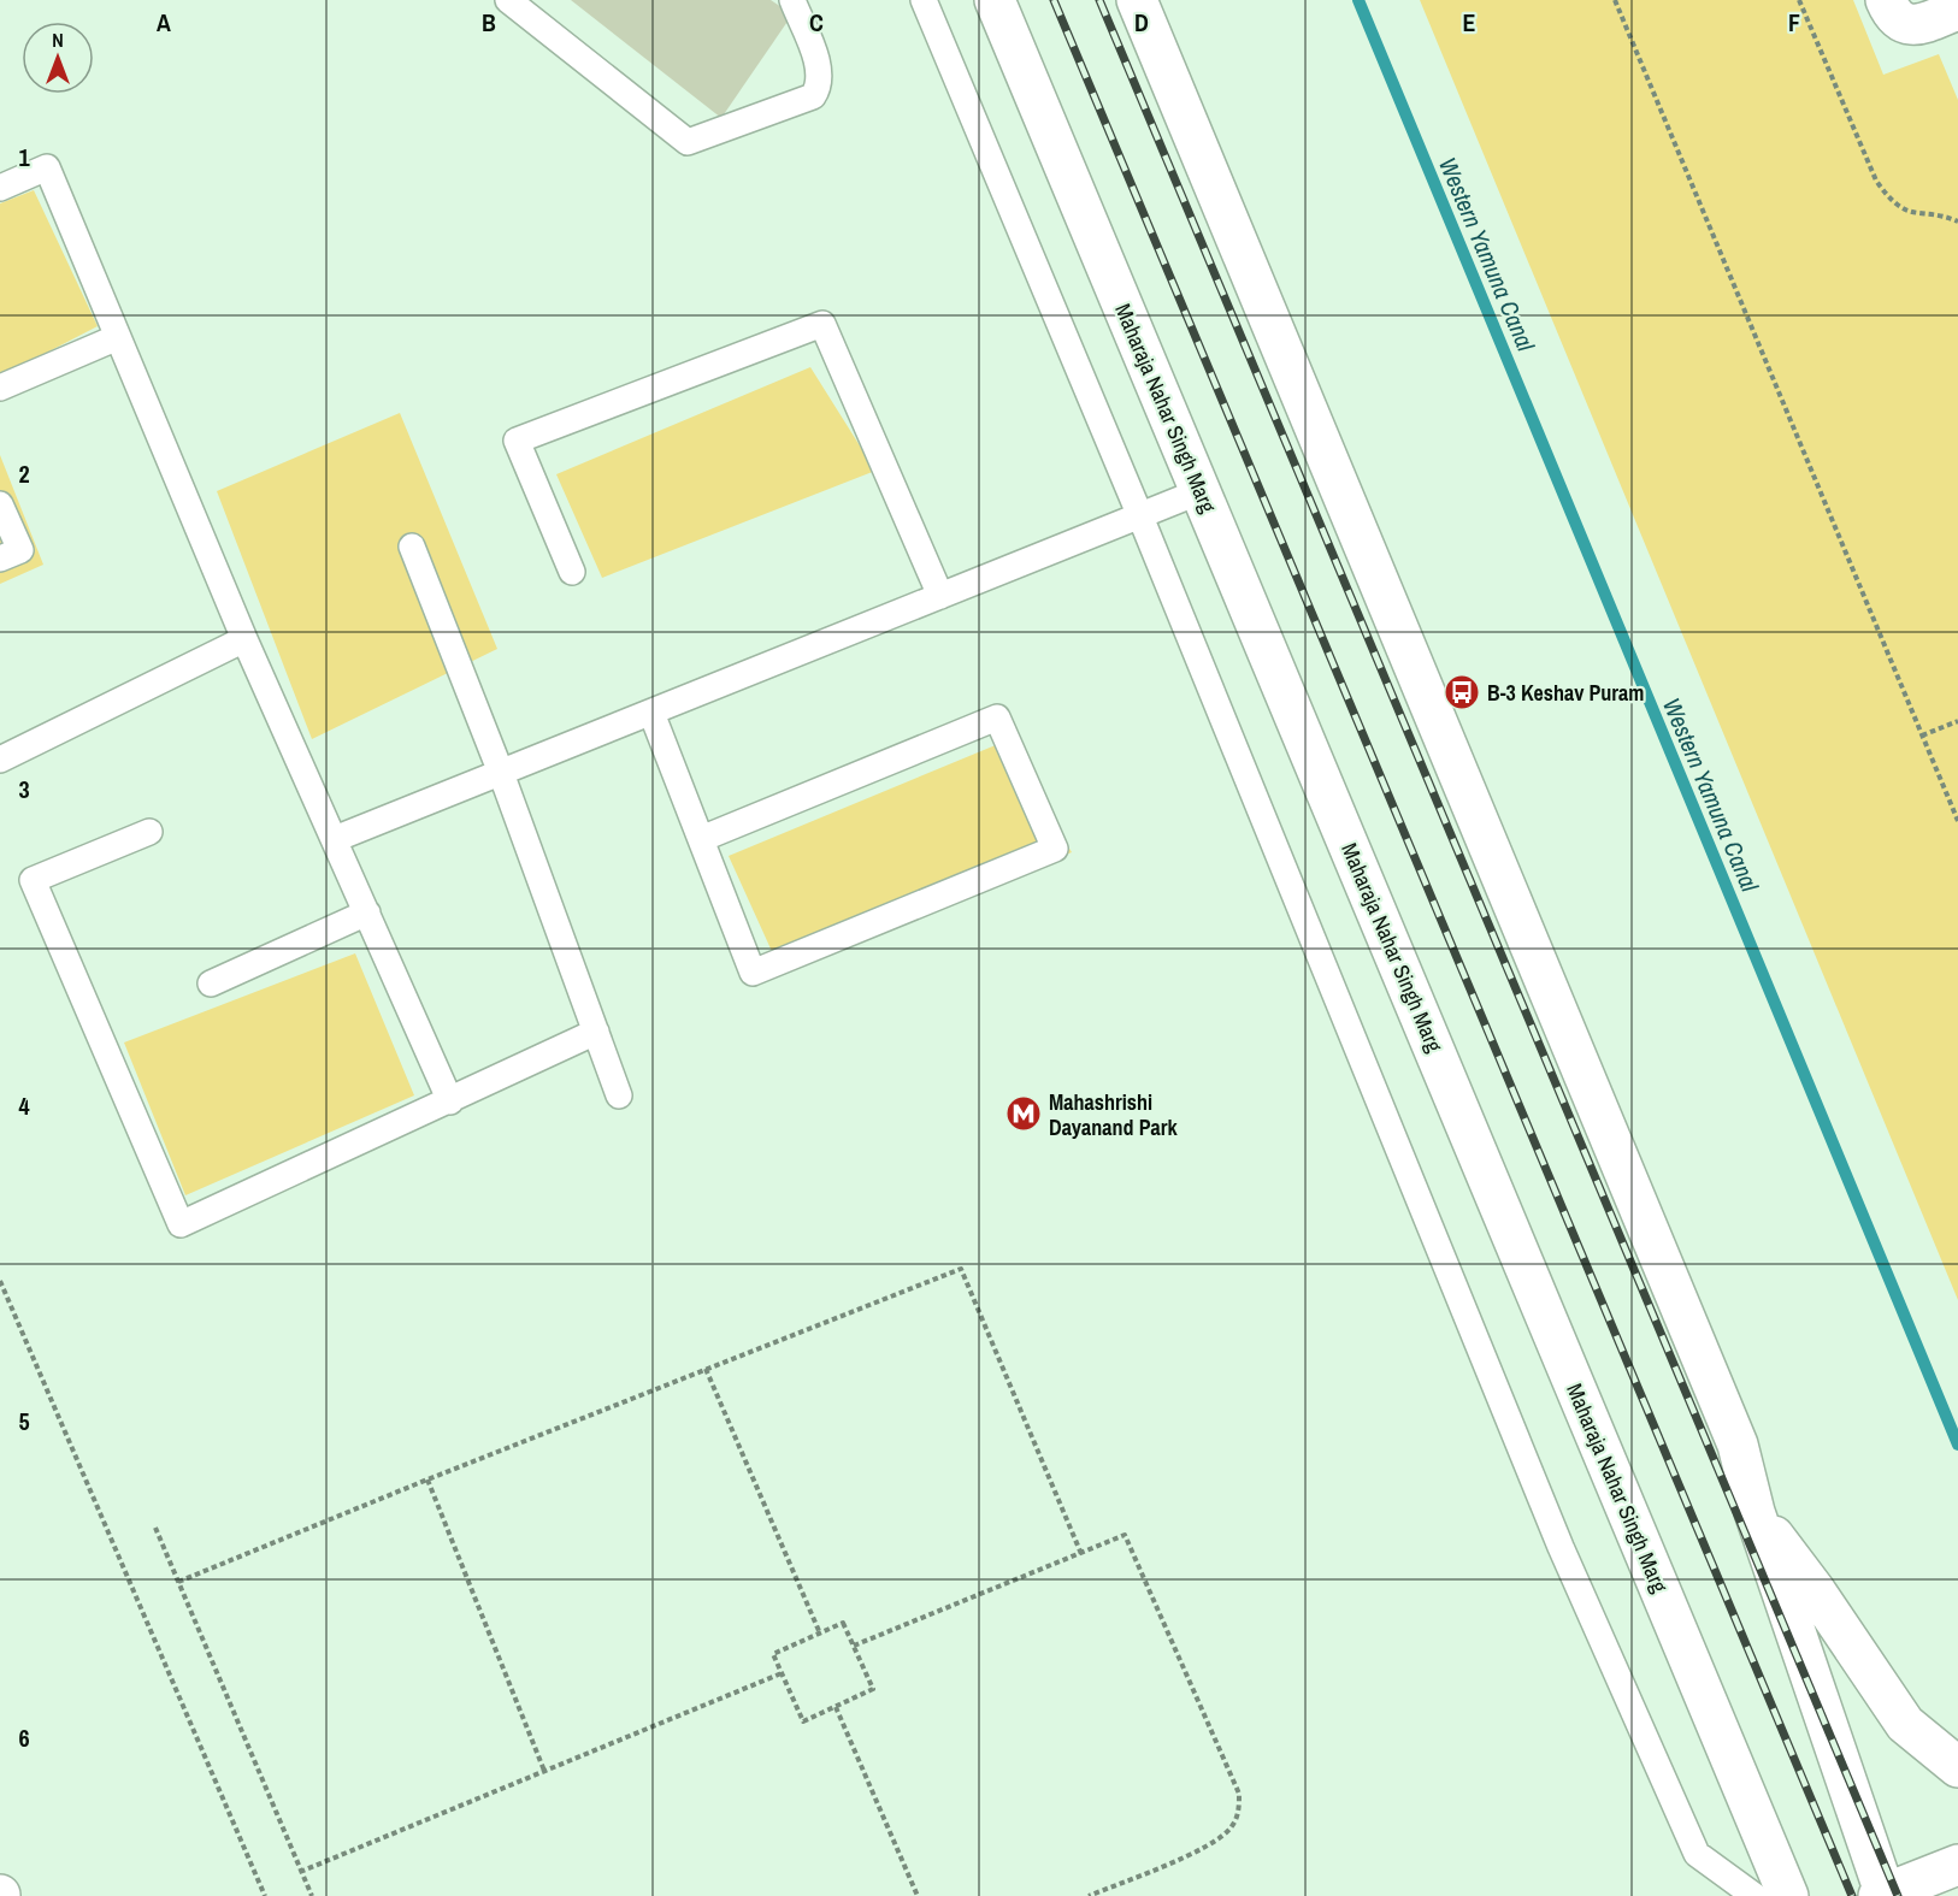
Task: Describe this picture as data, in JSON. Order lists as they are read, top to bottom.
{
  "streets": {
    "main road": ["Maharaja Nahar Singh Marg"]
  },
  "water": ["Western Yamuna Canal"],
  "places": {
    "bus stop": ["B-3 Keshav Puram"],
    "metro station": ["Mahashrishi Dayanand Park"]
  },
  "north": "top",
  "grid": {
    "columns": [
      "A",
      "B",
      "C",
      "D",
      "E",
      "F"
    ],
    "rows": [
      "1",
      "2",
      "3",
      "4",
      "5",
      "6"
    ]
  }
}
